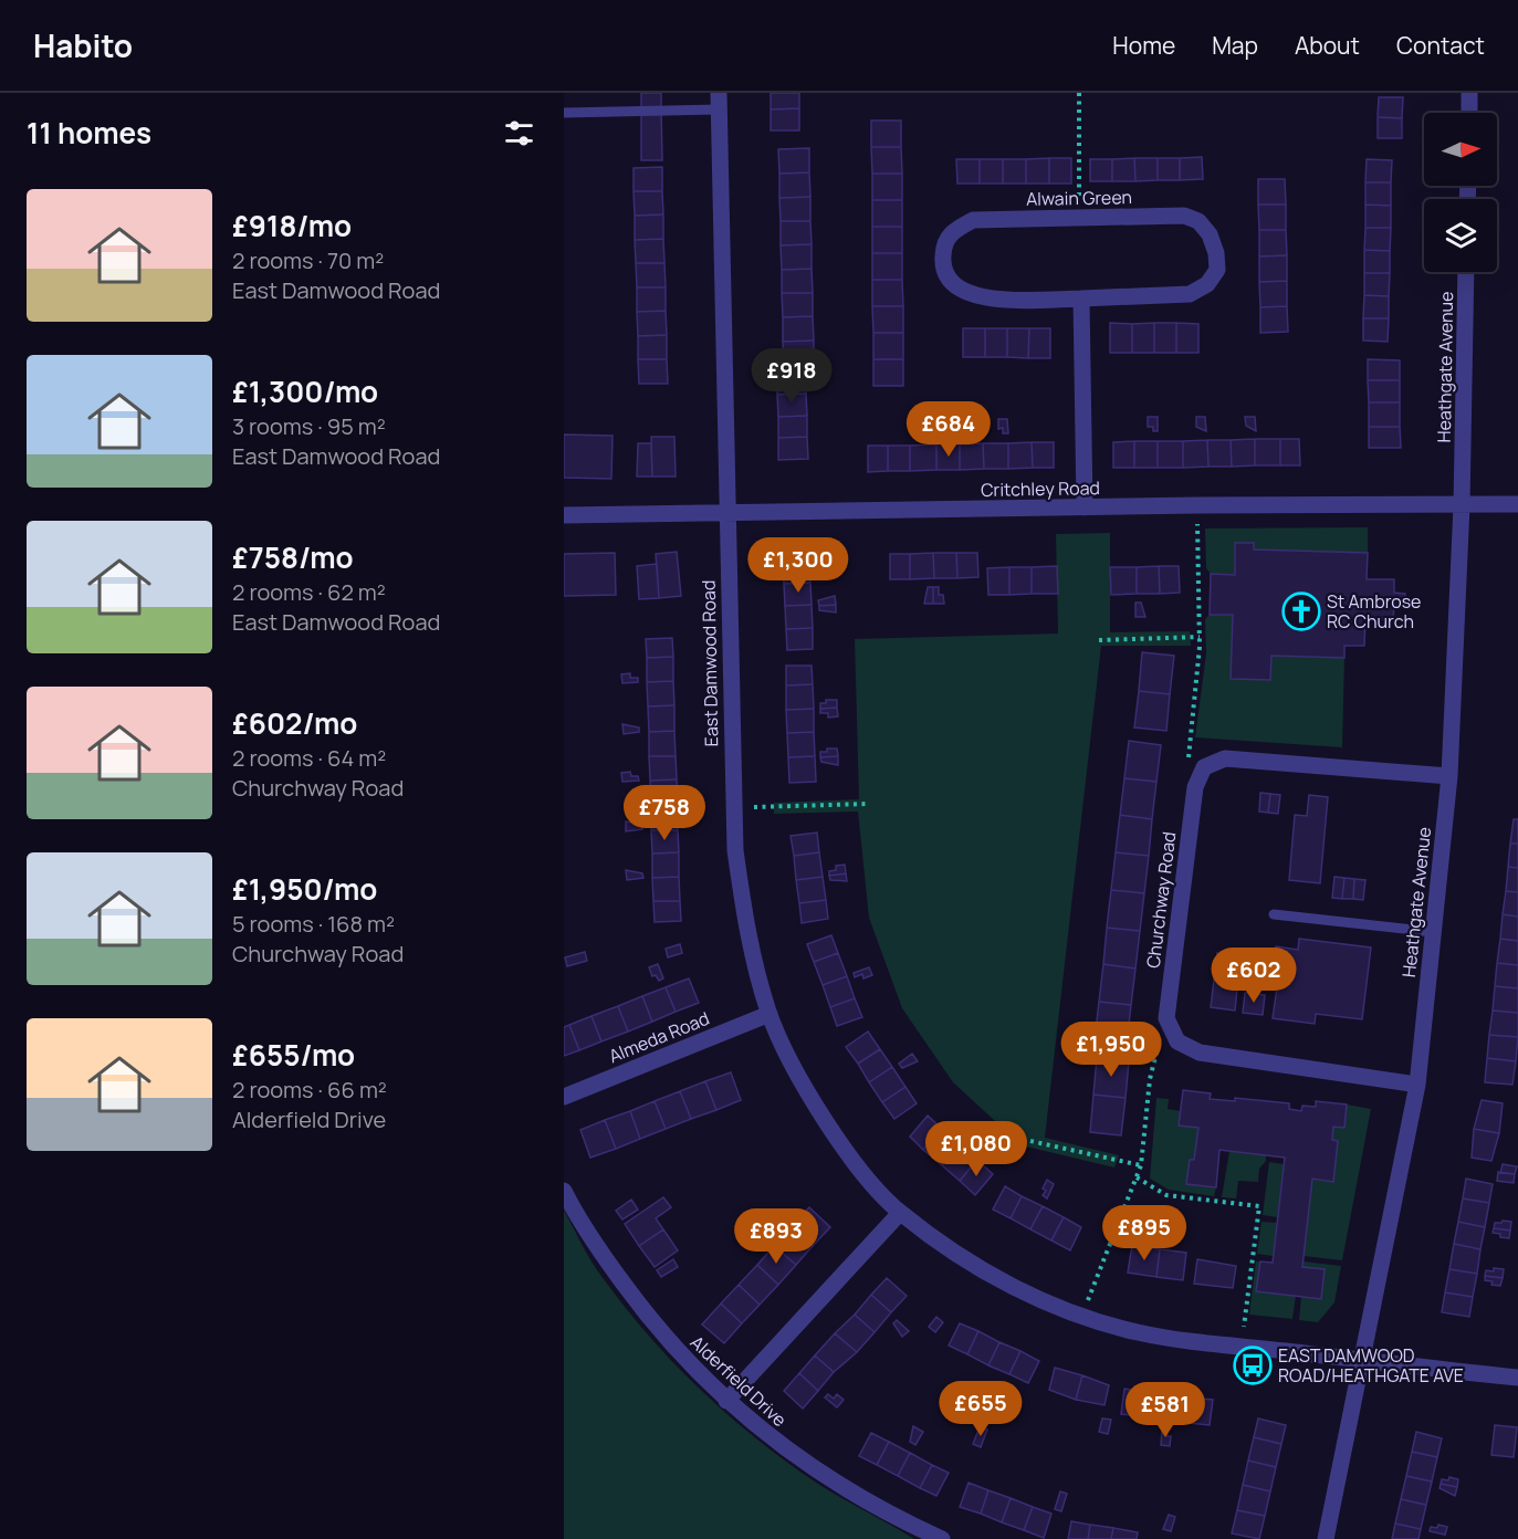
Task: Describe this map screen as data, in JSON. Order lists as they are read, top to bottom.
{
  "streets": {
    "street": [
      "Alwain Green",
      "Heathgate Avenue",
      "Critchley Road",
      "East Damwood Road",
      "Churchway Road",
      "Almeda Road",
      "Alderfield Drive"
    ]
  },
  "crossings": [
    ["Heathgate Avenue", "Critchley Road"],
    ["Heathgate Avenue", "East Damwood Road"],
    ["Critchley Road", "East Damwood Road"],
    ["East Damwood Road", "Almeda Road"]
  ],
  "places": {
    "church": ["St Ambrose RC Church"],
    "bus stop": ["EAST DAMWOOD ROAD/HEATHGATE AVE"]
  },
  "north": "right",
  "page": {
    "header": "Habito",
    "nav": [
      "Home",
      "Map",
      "About",
      "Contact"
    ],
    "heading": "11 homes",
    "list": [
      {
        "name": "£918/mo",
        "note": "2 rooms · 70 m² · East Damwood Road"
      },
      {
        "name": "£1,300/mo",
        "note": "3 rooms · 95 m² · East Damwood Road"
      },
      {
        "name": "£758/mo",
        "note": "2 rooms · 62 m² · East Damwood Road"
      },
      {
        "name": "£602/mo",
        "note": "2 rooms · 64 m² · Churchway Road"
      },
      {
        "name": "£1,950/mo",
        "note": "5 rooms · 168 m² · Churchway Road"
      },
      {
        "name": "£655/mo",
        "note": "2 rooms · 66 m² · Alderfield Drive"
      }
    ],
    "price": [
      "£918",
      "£684",
      "£1,300",
      "£758",
      "£602",
      "£1,950",
      "£1,080",
      "£895",
      "£893",
      "£655",
      "£581"
    ]
  }
}
